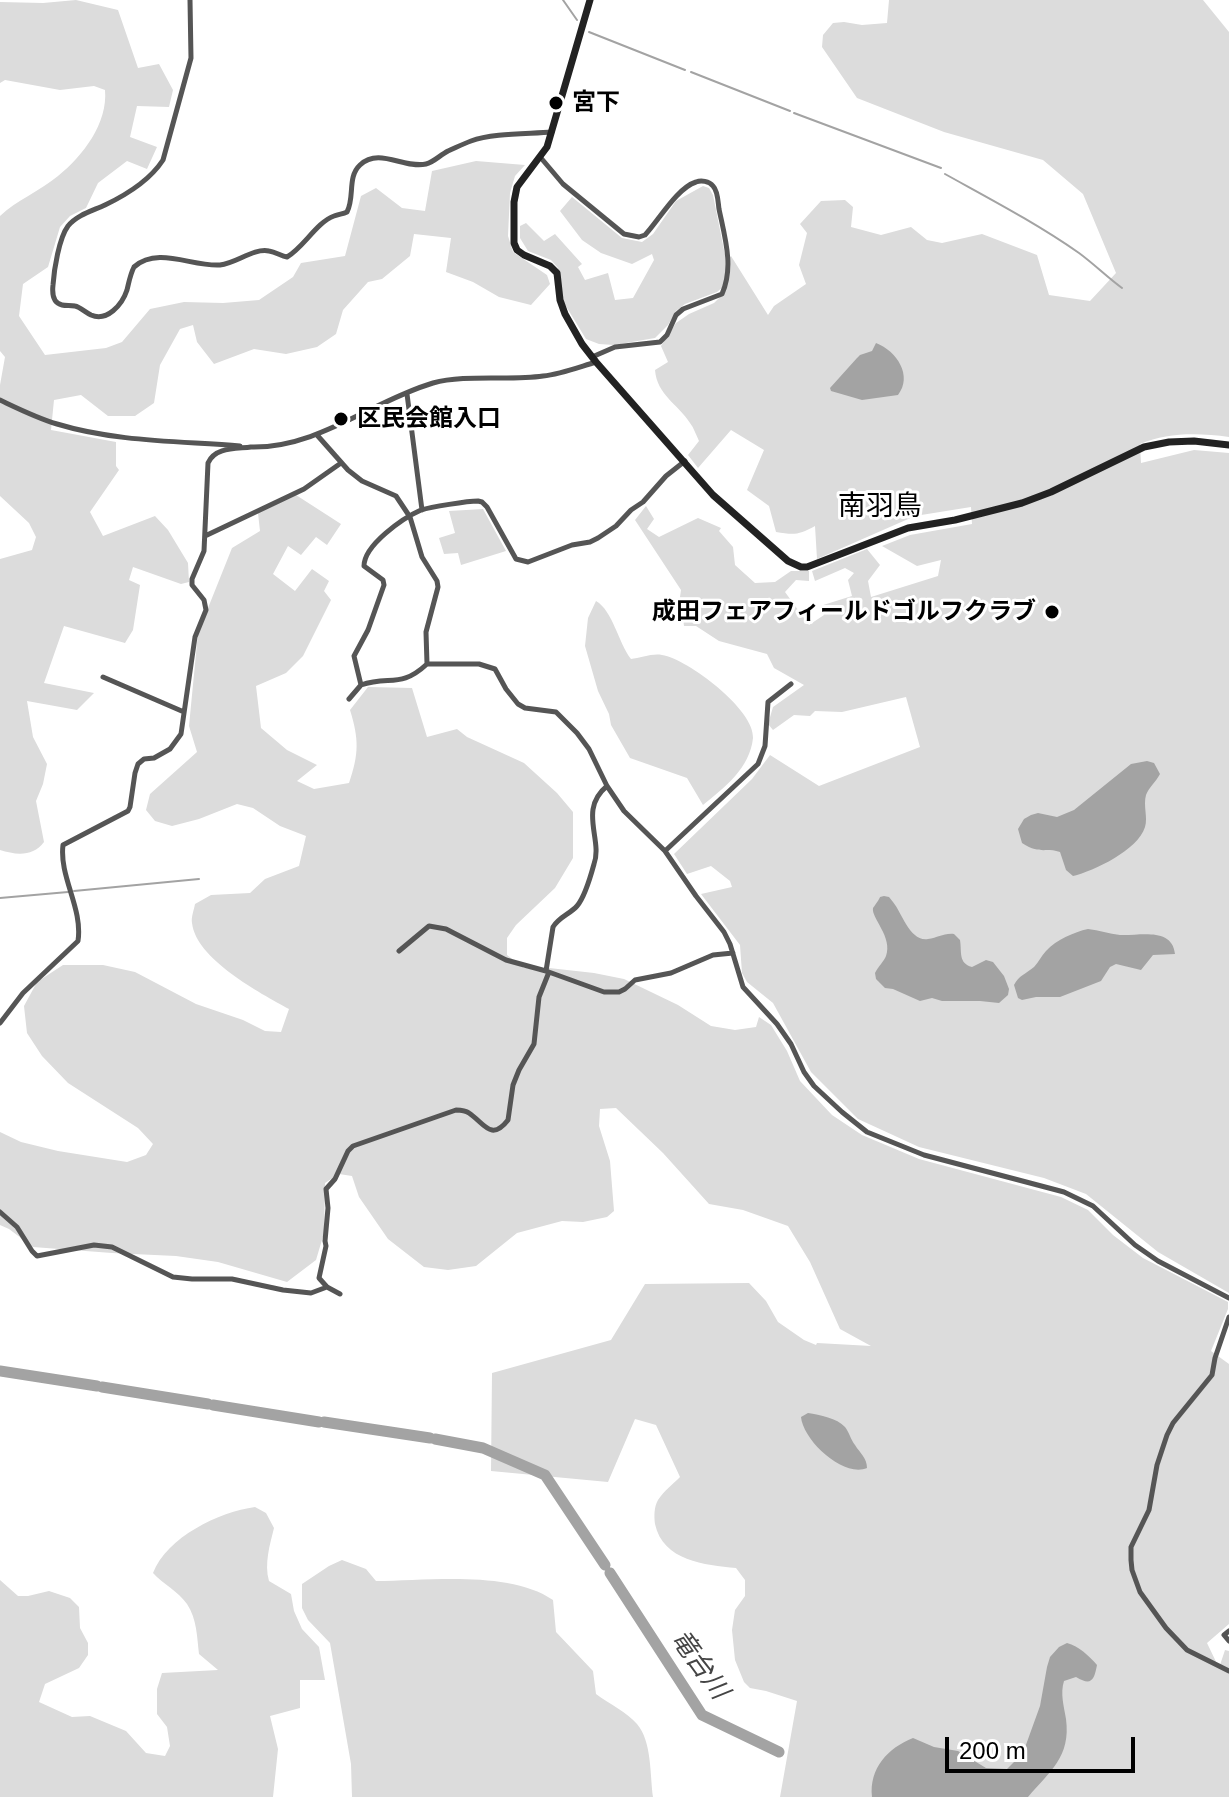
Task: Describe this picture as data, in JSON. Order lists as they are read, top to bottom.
{
  "districts": ["南羽鳥"],
  "water": ["竜台川"],
  "places": ["宮下", "区民会館入口", "成田フェアフィールドゴルフクラブ"],
  "scale_bar": "200 m"
}
